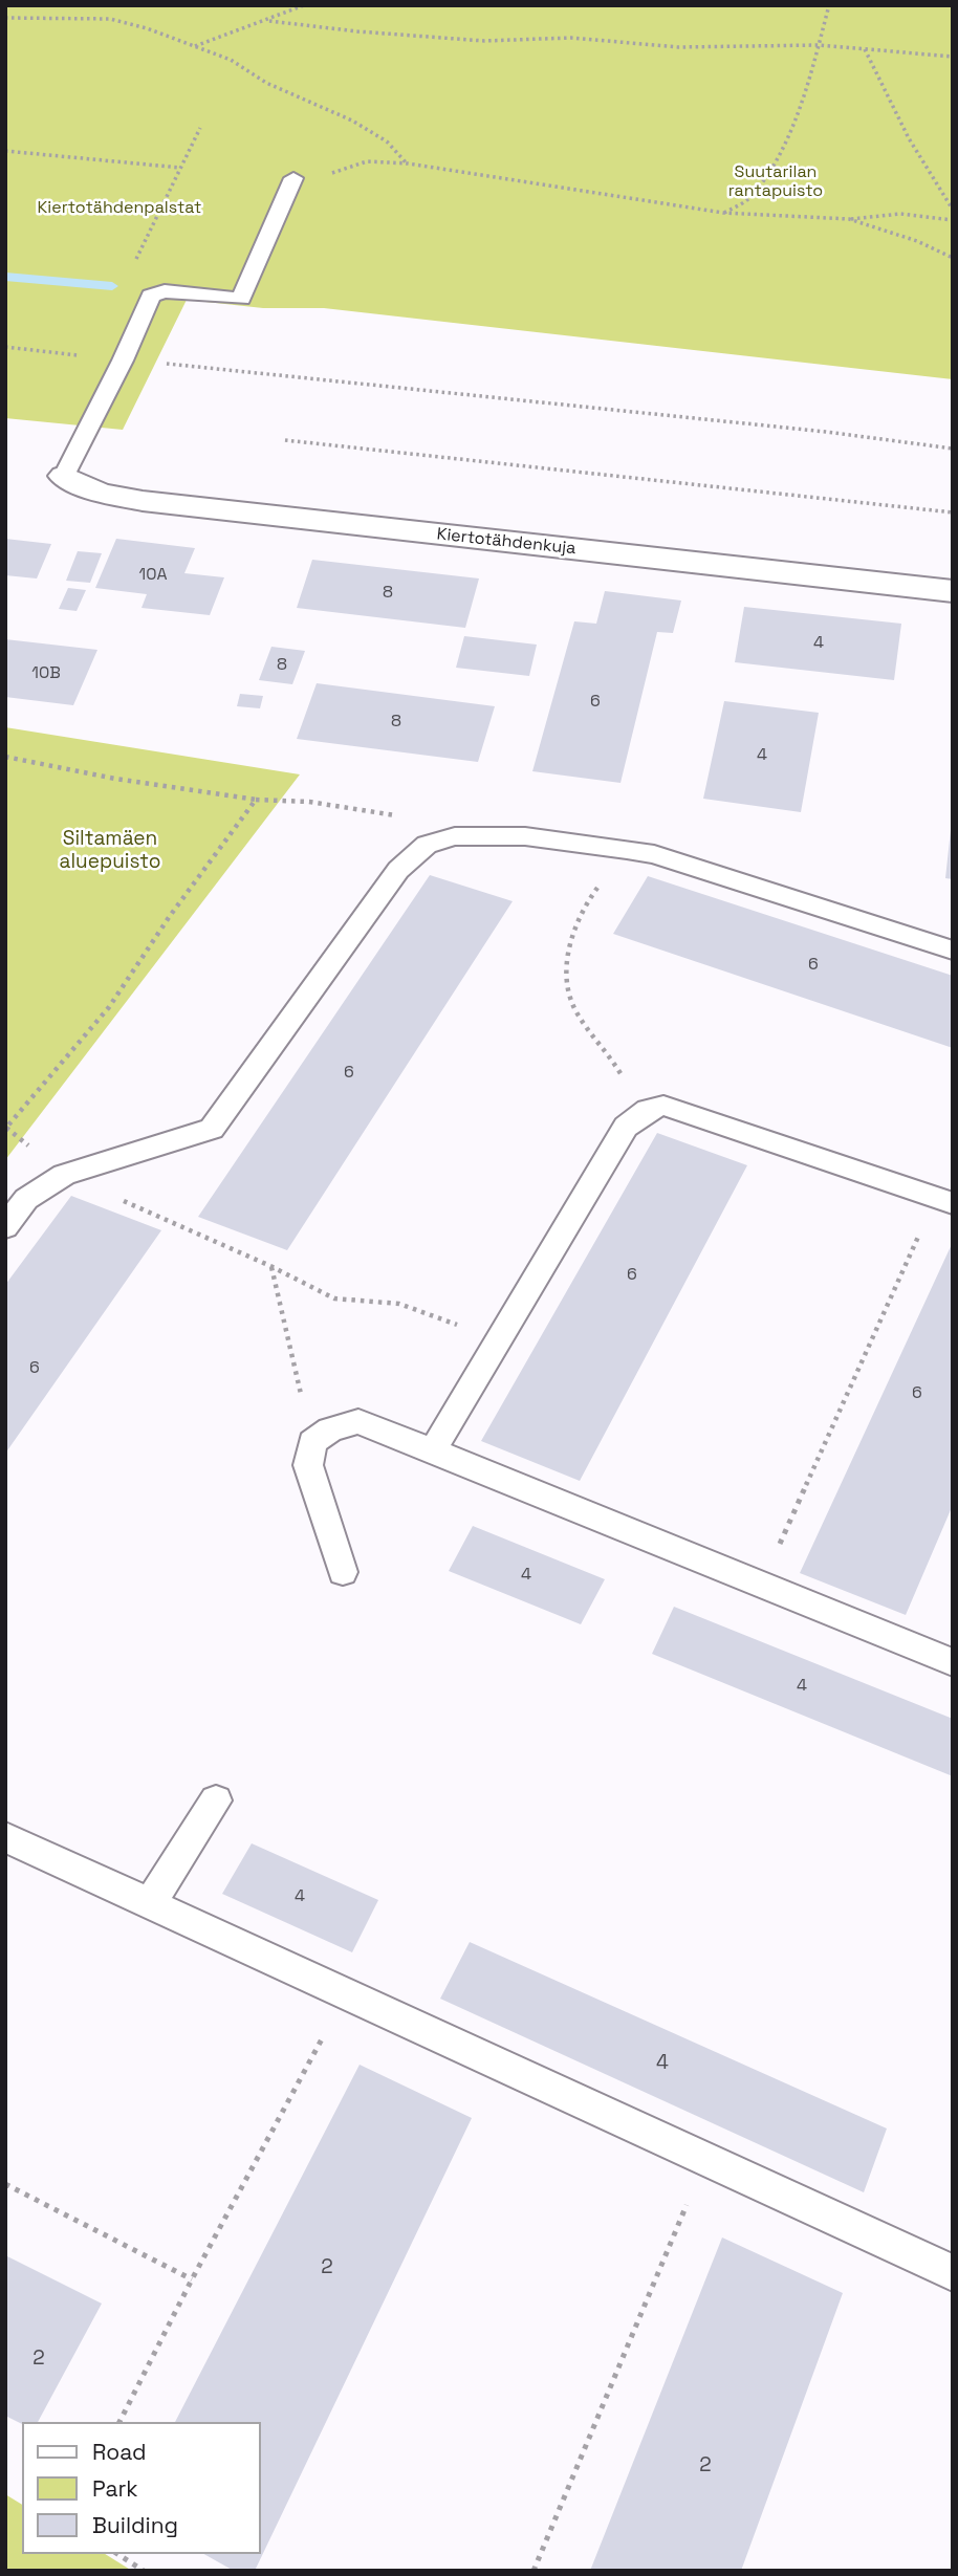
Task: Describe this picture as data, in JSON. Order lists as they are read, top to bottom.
{
  "streets": {
    "street": ["Kiertotähdenkuja"]
  },
  "parks": ["Suutarilan rantapuisto", "Kiertotähdenpalstat", "Siltamäen aluepuisto"],
  "house_numbers": [
    "10A",
    "8",
    "4",
    "8",
    "10B",
    "6",
    "8",
    "4",
    "6",
    "6",
    "6",
    "6",
    "6",
    "4",
    "4",
    "4",
    "4",
    "2",
    "2",
    "2"
  ],
  "legend": ["Road", "Park", "Building"]
}
